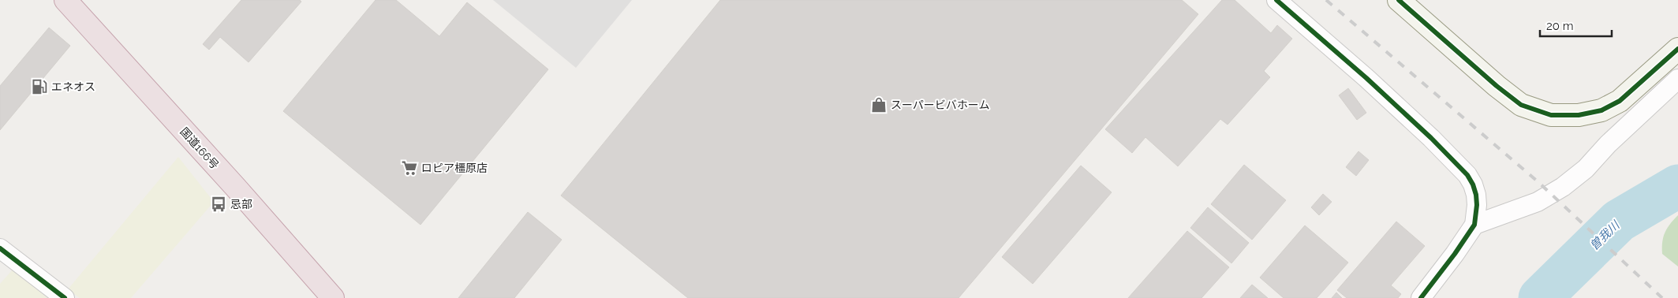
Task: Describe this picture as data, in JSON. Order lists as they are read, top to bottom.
{
  "streets": {
    "highway": ["国道166号"]
  },
  "water": ["曽我川"],
  "places": {
    "fuel station": ["エネオス"],
    "shop": ["スーパービバホーム"],
    "supermarket": ["ロピア橿原店"],
    "bus stop": ["忌部"]
  },
  "scale_bar": "20 m"
}
